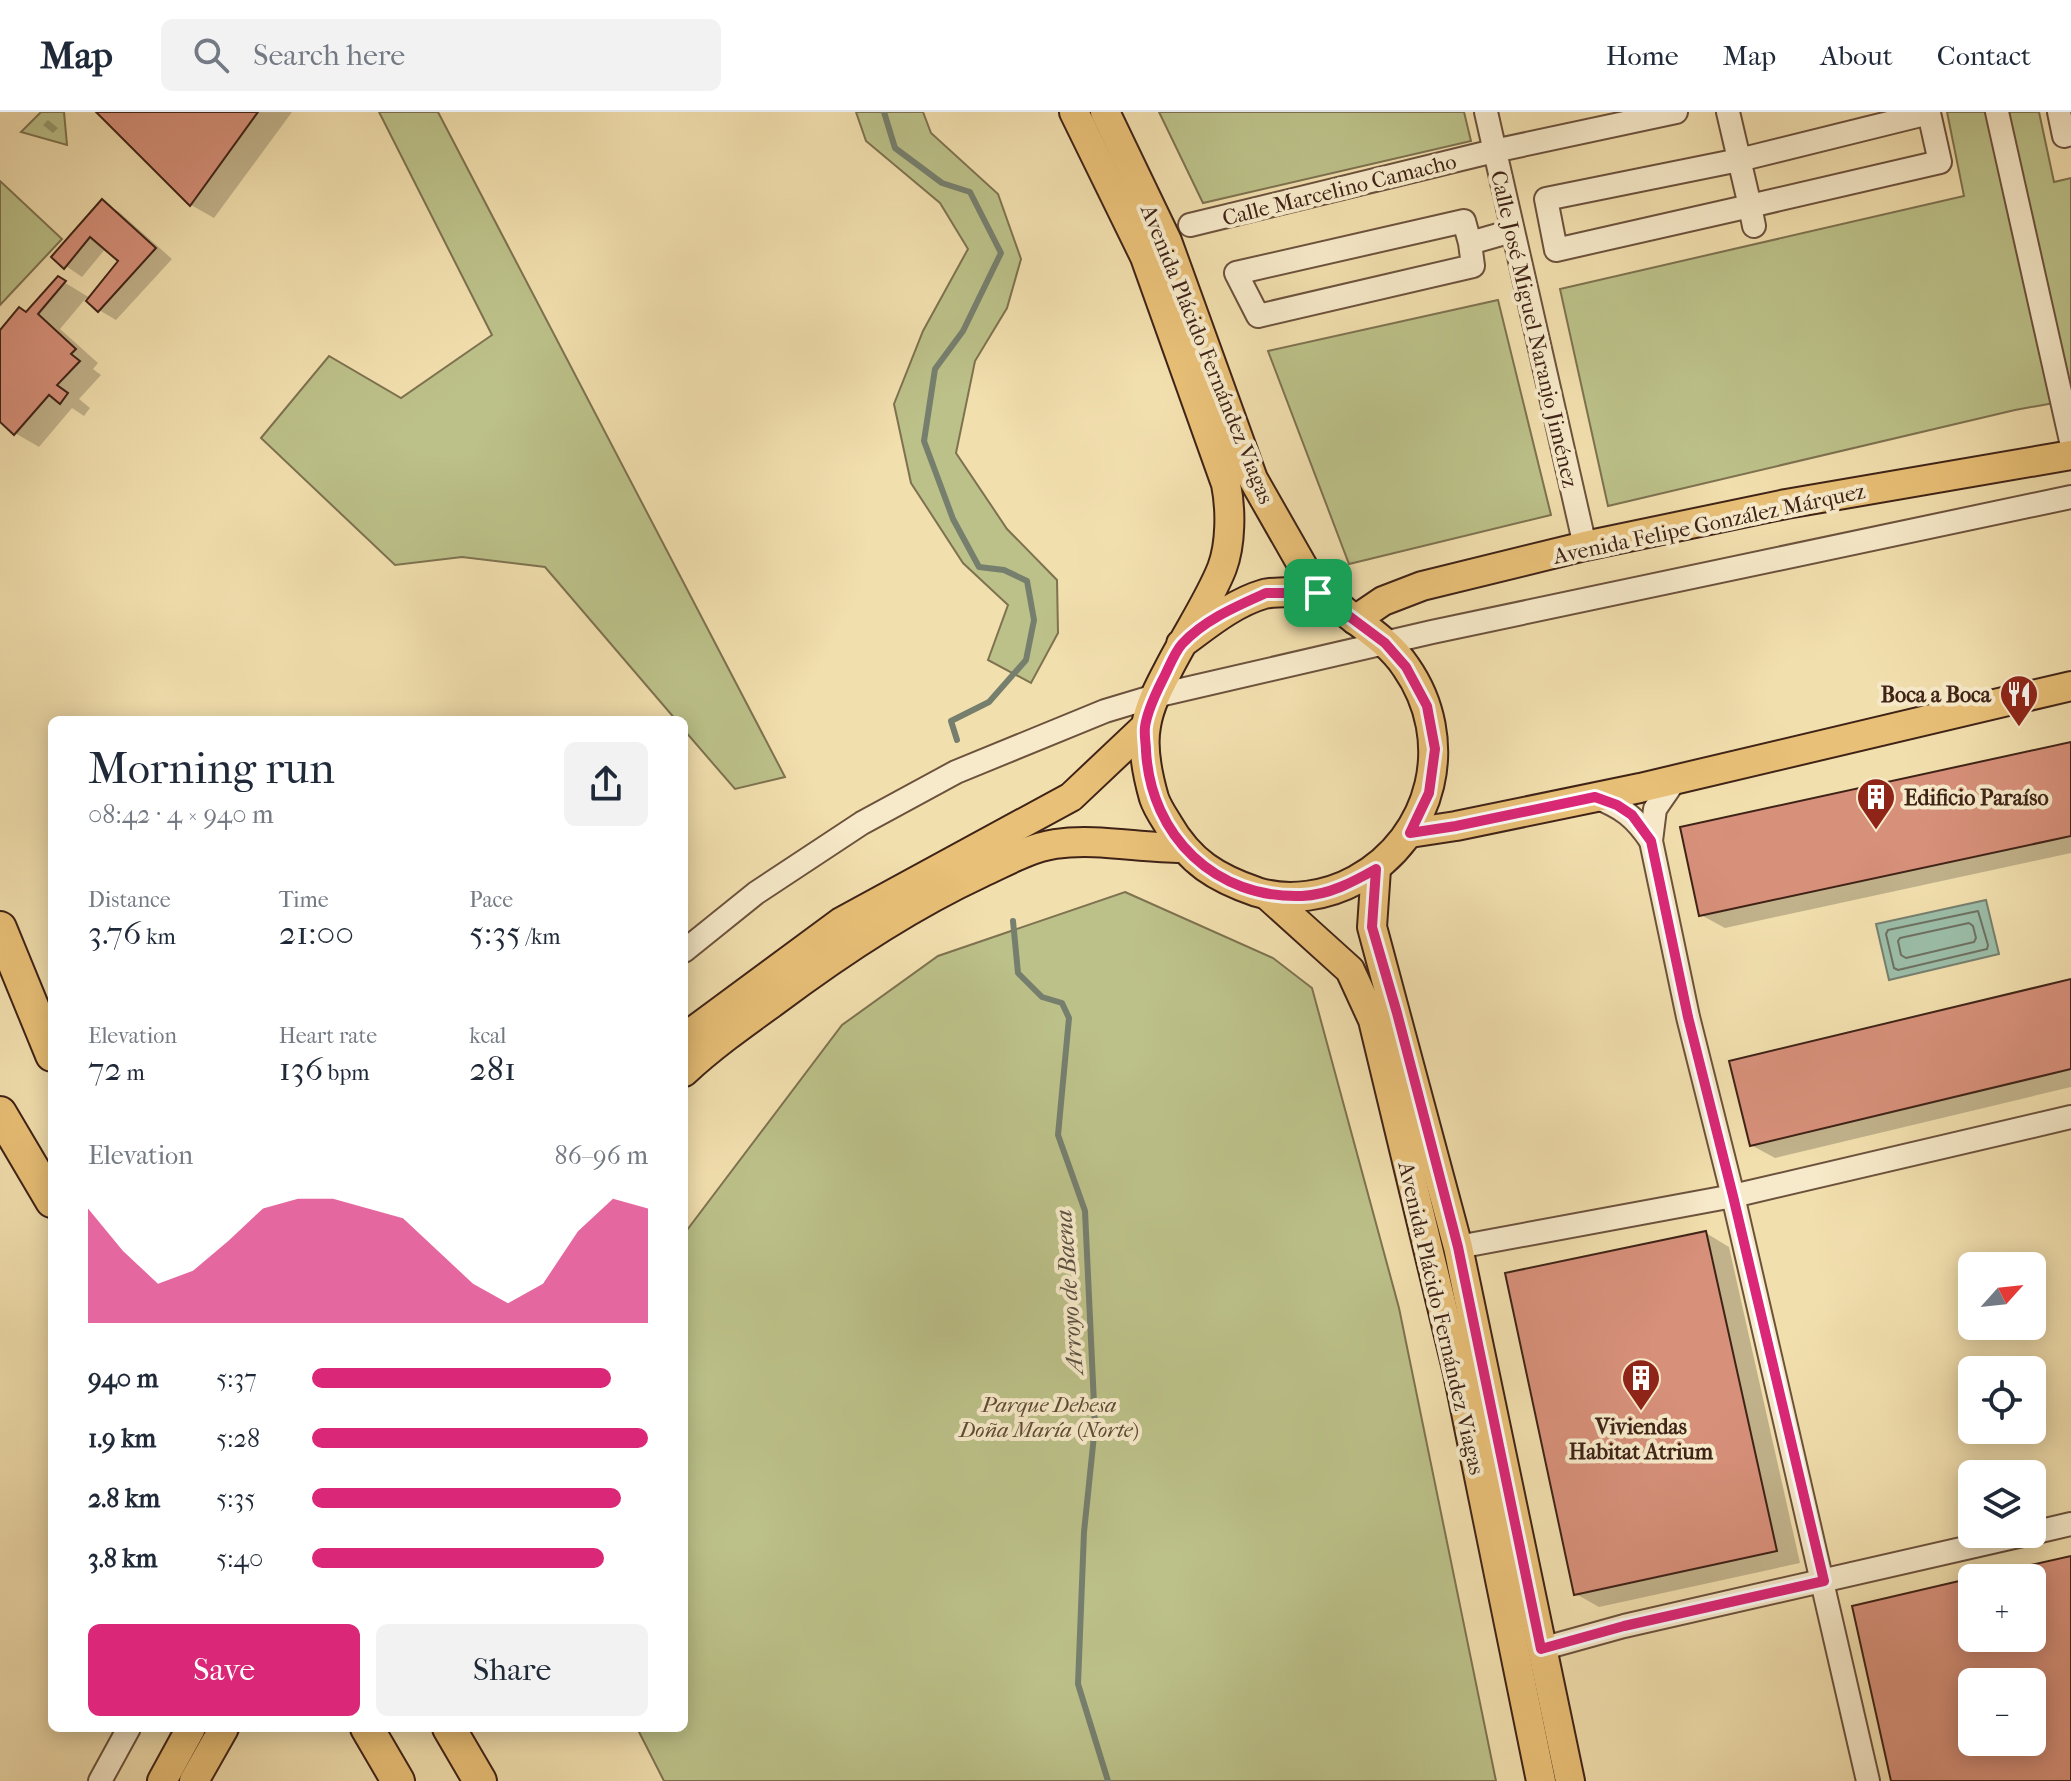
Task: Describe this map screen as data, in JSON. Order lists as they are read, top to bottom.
{
  "streets": {
    "main road": ["Avenida Plácido Fernández Viagas", "Avenida Felipe González Márquez"],
    "street": ["Calle Marcelino Camacho", "Calle José Miguel Naranjo Jiménez"]
  },
  "crossings": [
    ["Calle Marcelino Camacho", "Calle José Miguel Naranjo Jiménez"],
    ["Calle José Miguel Naranjo Jiménez", "Avenida Felipe González Márquez"]
  ],
  "water": ["Arroyo de Baena"],
  "parks": ["Parque Dehesa Doña María (Norte)"],
  "places": {
    "restaurant": ["Boca a Boca"],
    "building": ["Edificio Paraíso", "Viviendas Habitat Atrium"]
  },
  "north": "top right",
  "page": {
    "header": "Map",
    "search": "Search here",
    "nav": [
      "Home",
      "Map",
      "About",
      "Contact"
    ],
    "heading": ["Morning run", "08:42 · 4 × 940 m"],
    "stats": [
      ["Distance", "3.76 km"],
      ["Time", "21:00"],
      ["Pace", "5:35 /km"],
      ["Elevation", "72 m"],
      ["Heart rate", "136 bpm"],
      ["kcal", "281"]
    ],
    "chart": ["Elevation", "86–96 m"],
    "map_buttons": ["+", "−"],
    "list": [
      {
        "name": "940 m",
        "note": "5:37"
      },
      {
        "name": "1.9 km",
        "note": "5:28"
      },
      {
        "name": "2.8 km",
        "note": "5:35"
      },
      {
        "name": "3.8 km",
        "note": "5:40"
      }
    ],
    "buttons": ["Save", "Share"]
  }
}
